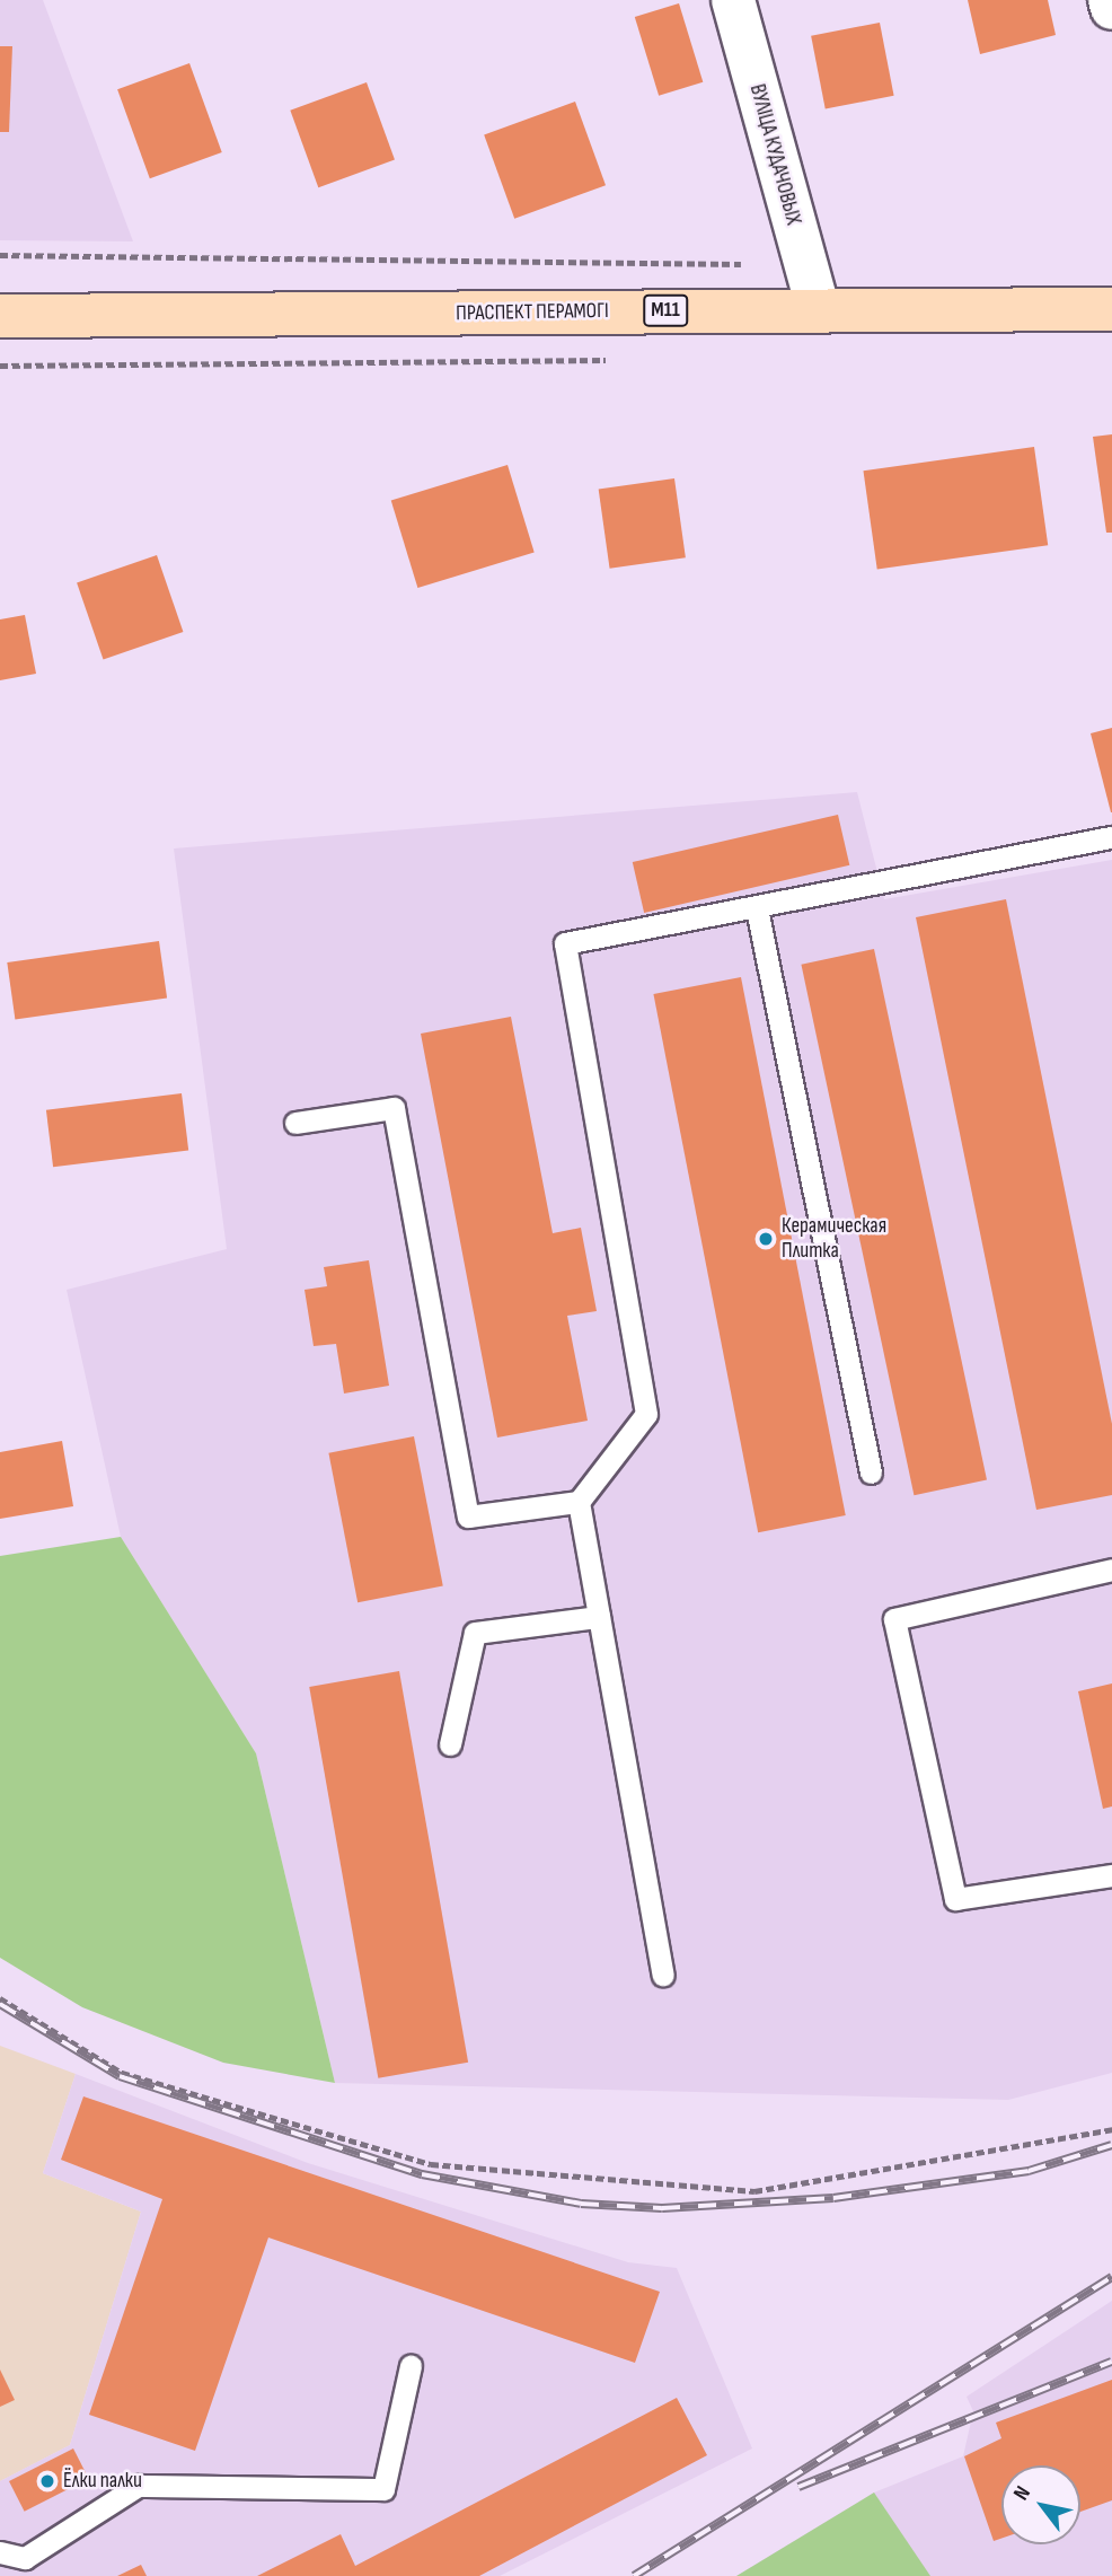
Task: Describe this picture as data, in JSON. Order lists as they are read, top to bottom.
{
  "streets": {
    "main road": ["М11", "ПРАСПЕКТ ПЕРАМОГІ"],
    "street": ["ВУЛІЦА КУДАЧОВЫХ"]
  },
  "crossings": [
    ["ВУЛІЦА КУДАЧОВЫХ", "ПРАСПЕКТ ПЕРАМОГІ"]
  ],
  "places": ["Керамическая Плитка", "Ёлки палки"],
  "north": "top left"
}
